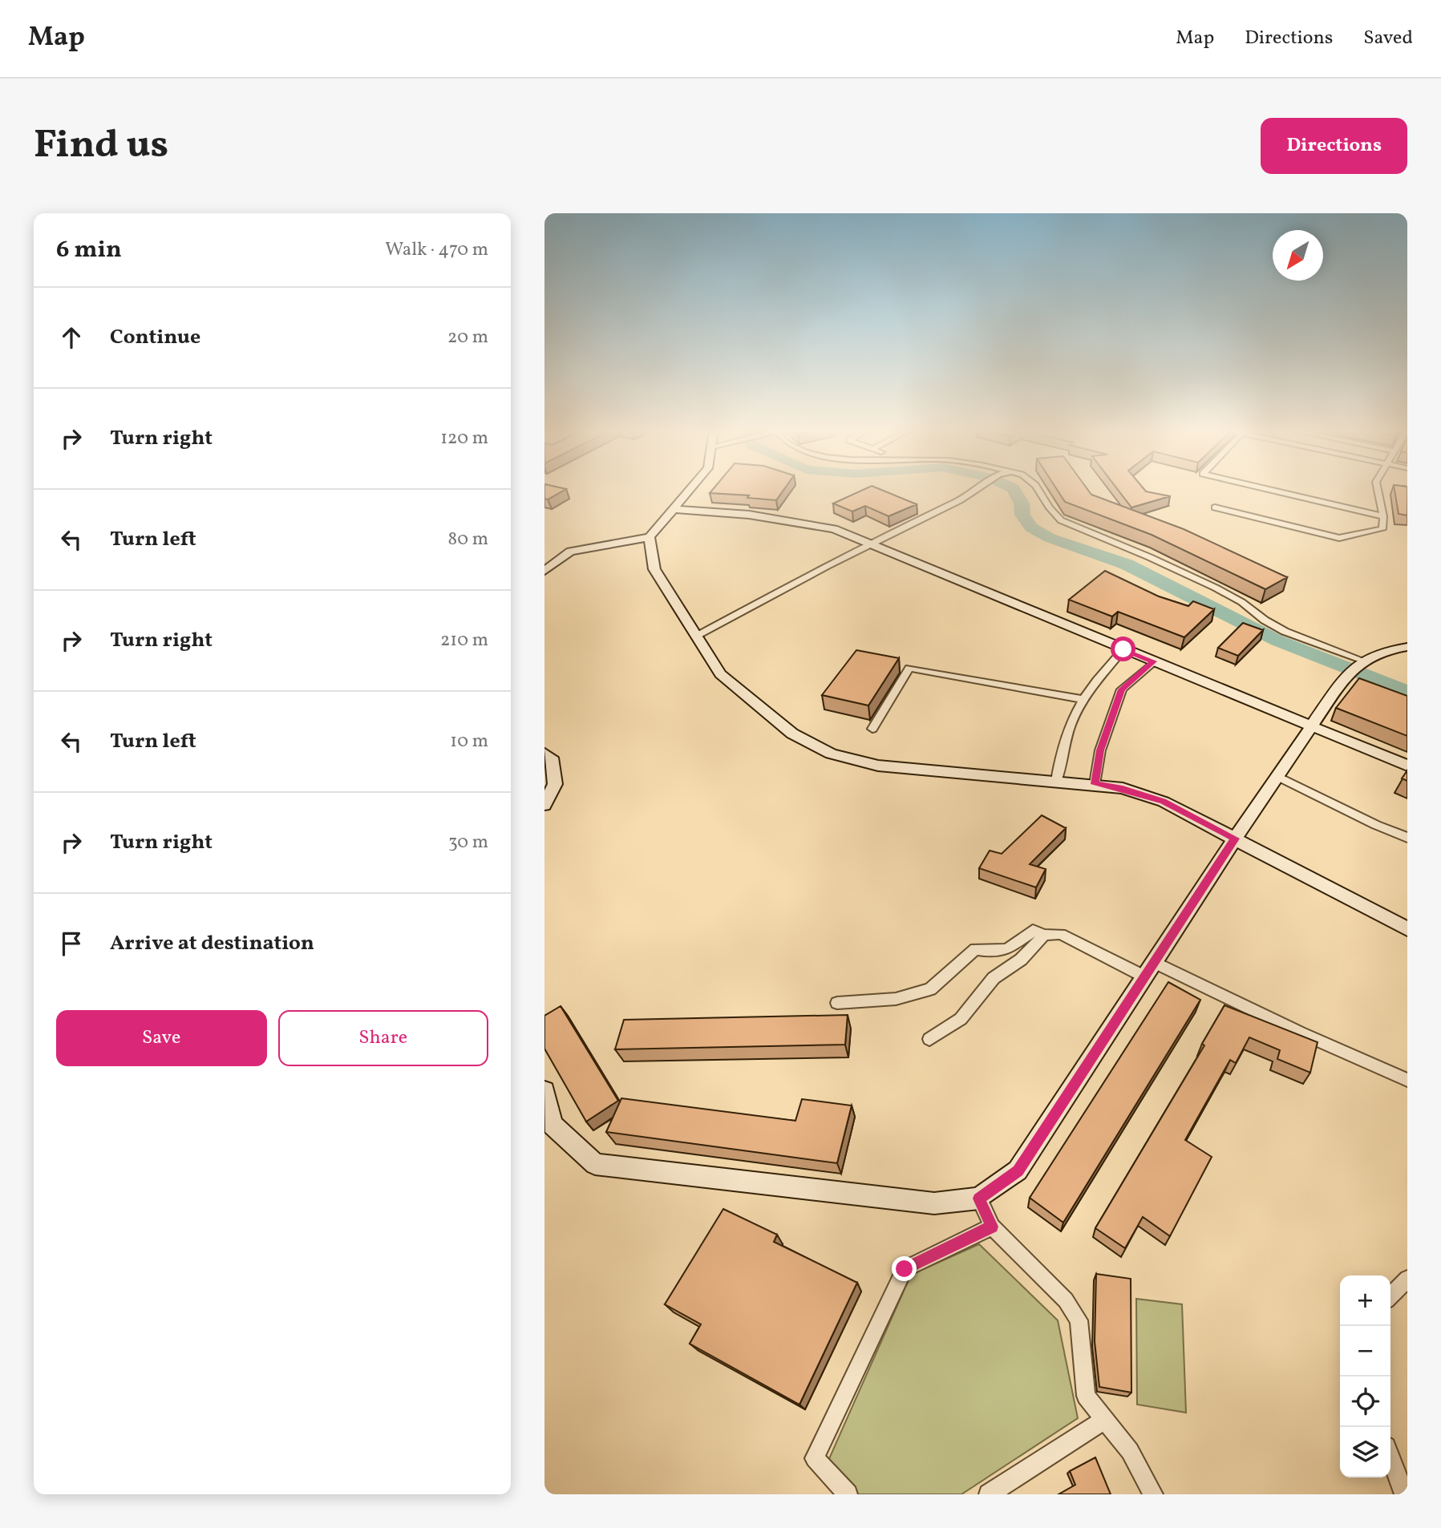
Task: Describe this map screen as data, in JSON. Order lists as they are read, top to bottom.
{
  "north": "bottom left",
  "page": {
    "header": "Map",
    "nav": ["Map", "Directions", "Saved"],
    "buttons": [
      "Directions",
      ["Save", "Share"]
    ],
    "title": "Find us",
    "heading": ["6 min", "Walk · 470 m"],
    "list": [
      ["Continue", "20 m"],
      ["Turn right", "120 m"],
      ["Turn left", "80 m"],
      ["Turn right", "210 m"],
      ["Turn left", "10 m"],
      ["Turn right", "30 m"],
      "Arrive at destination"
    ],
    "map_buttons": ["+", "−"]
  }
}
